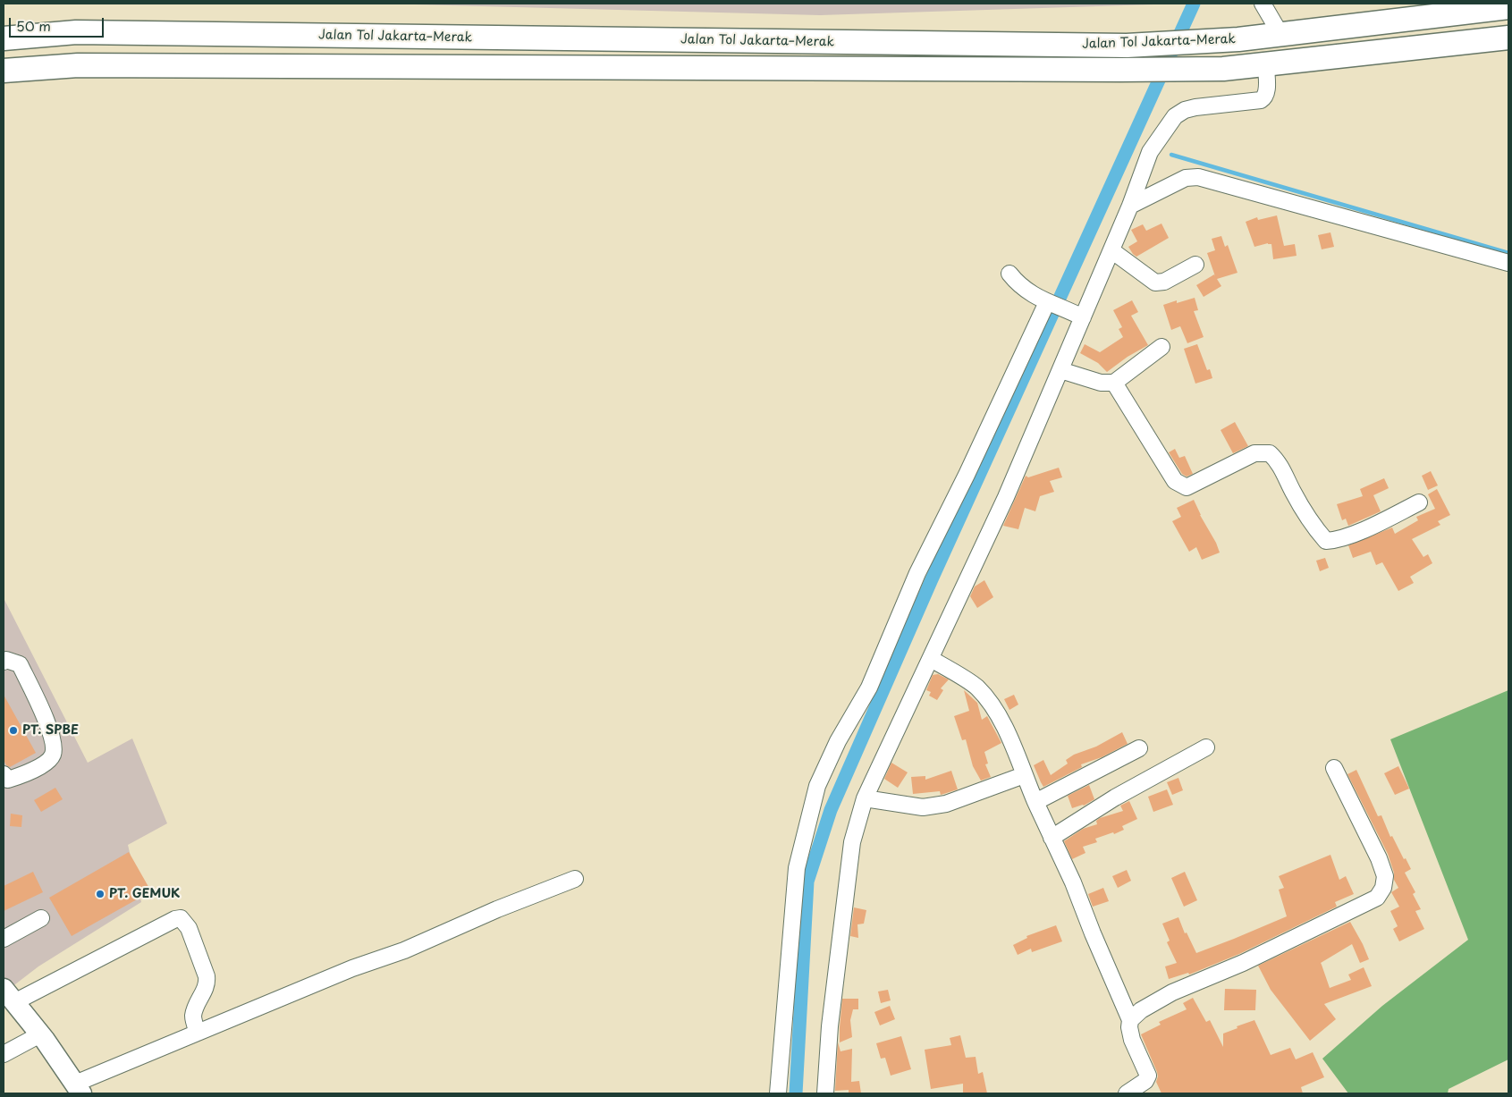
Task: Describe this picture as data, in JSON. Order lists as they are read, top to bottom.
{
  "streets": {
    "highway": ["Jalan Tol Jakarta–Merak"]
  },
  "places": ["PT. SPBE", "PT. GEMUK"],
  "scale_bar": "50 m"
}
